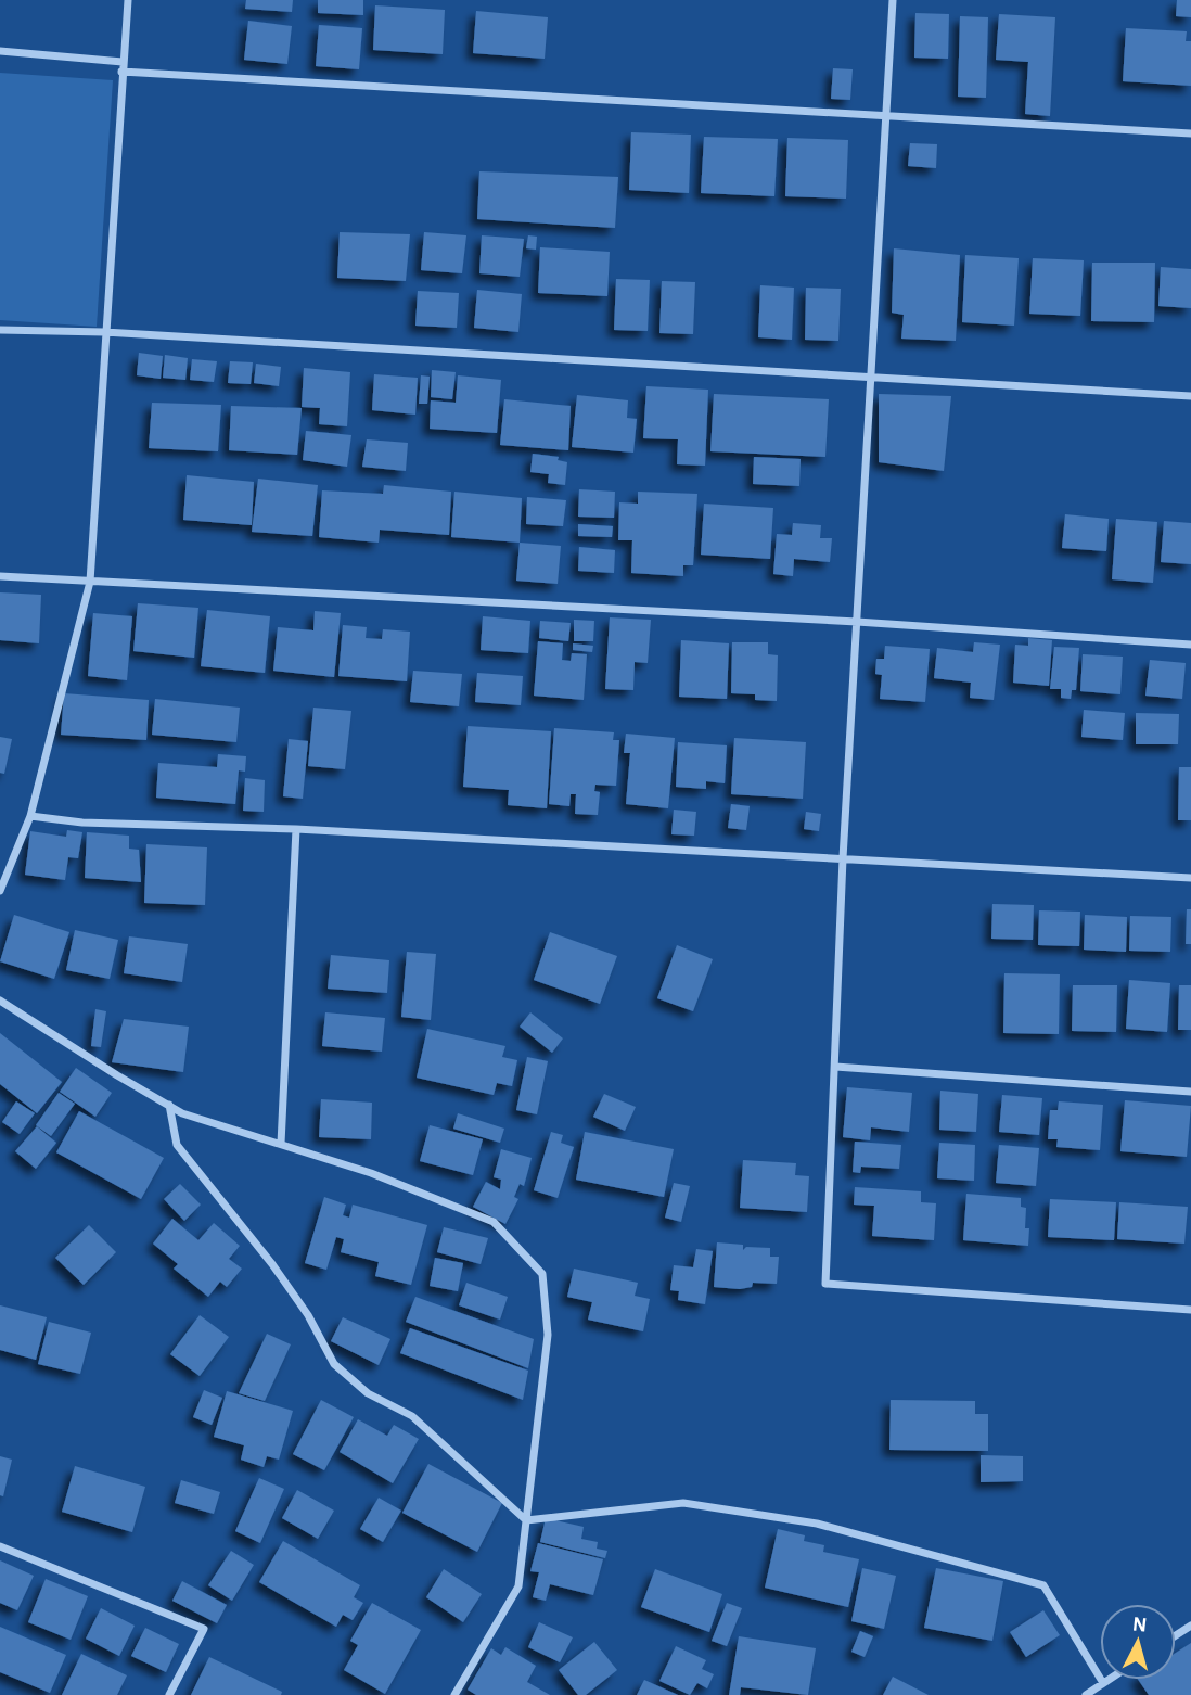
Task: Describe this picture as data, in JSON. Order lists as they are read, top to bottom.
{
  "north": "top"
}
